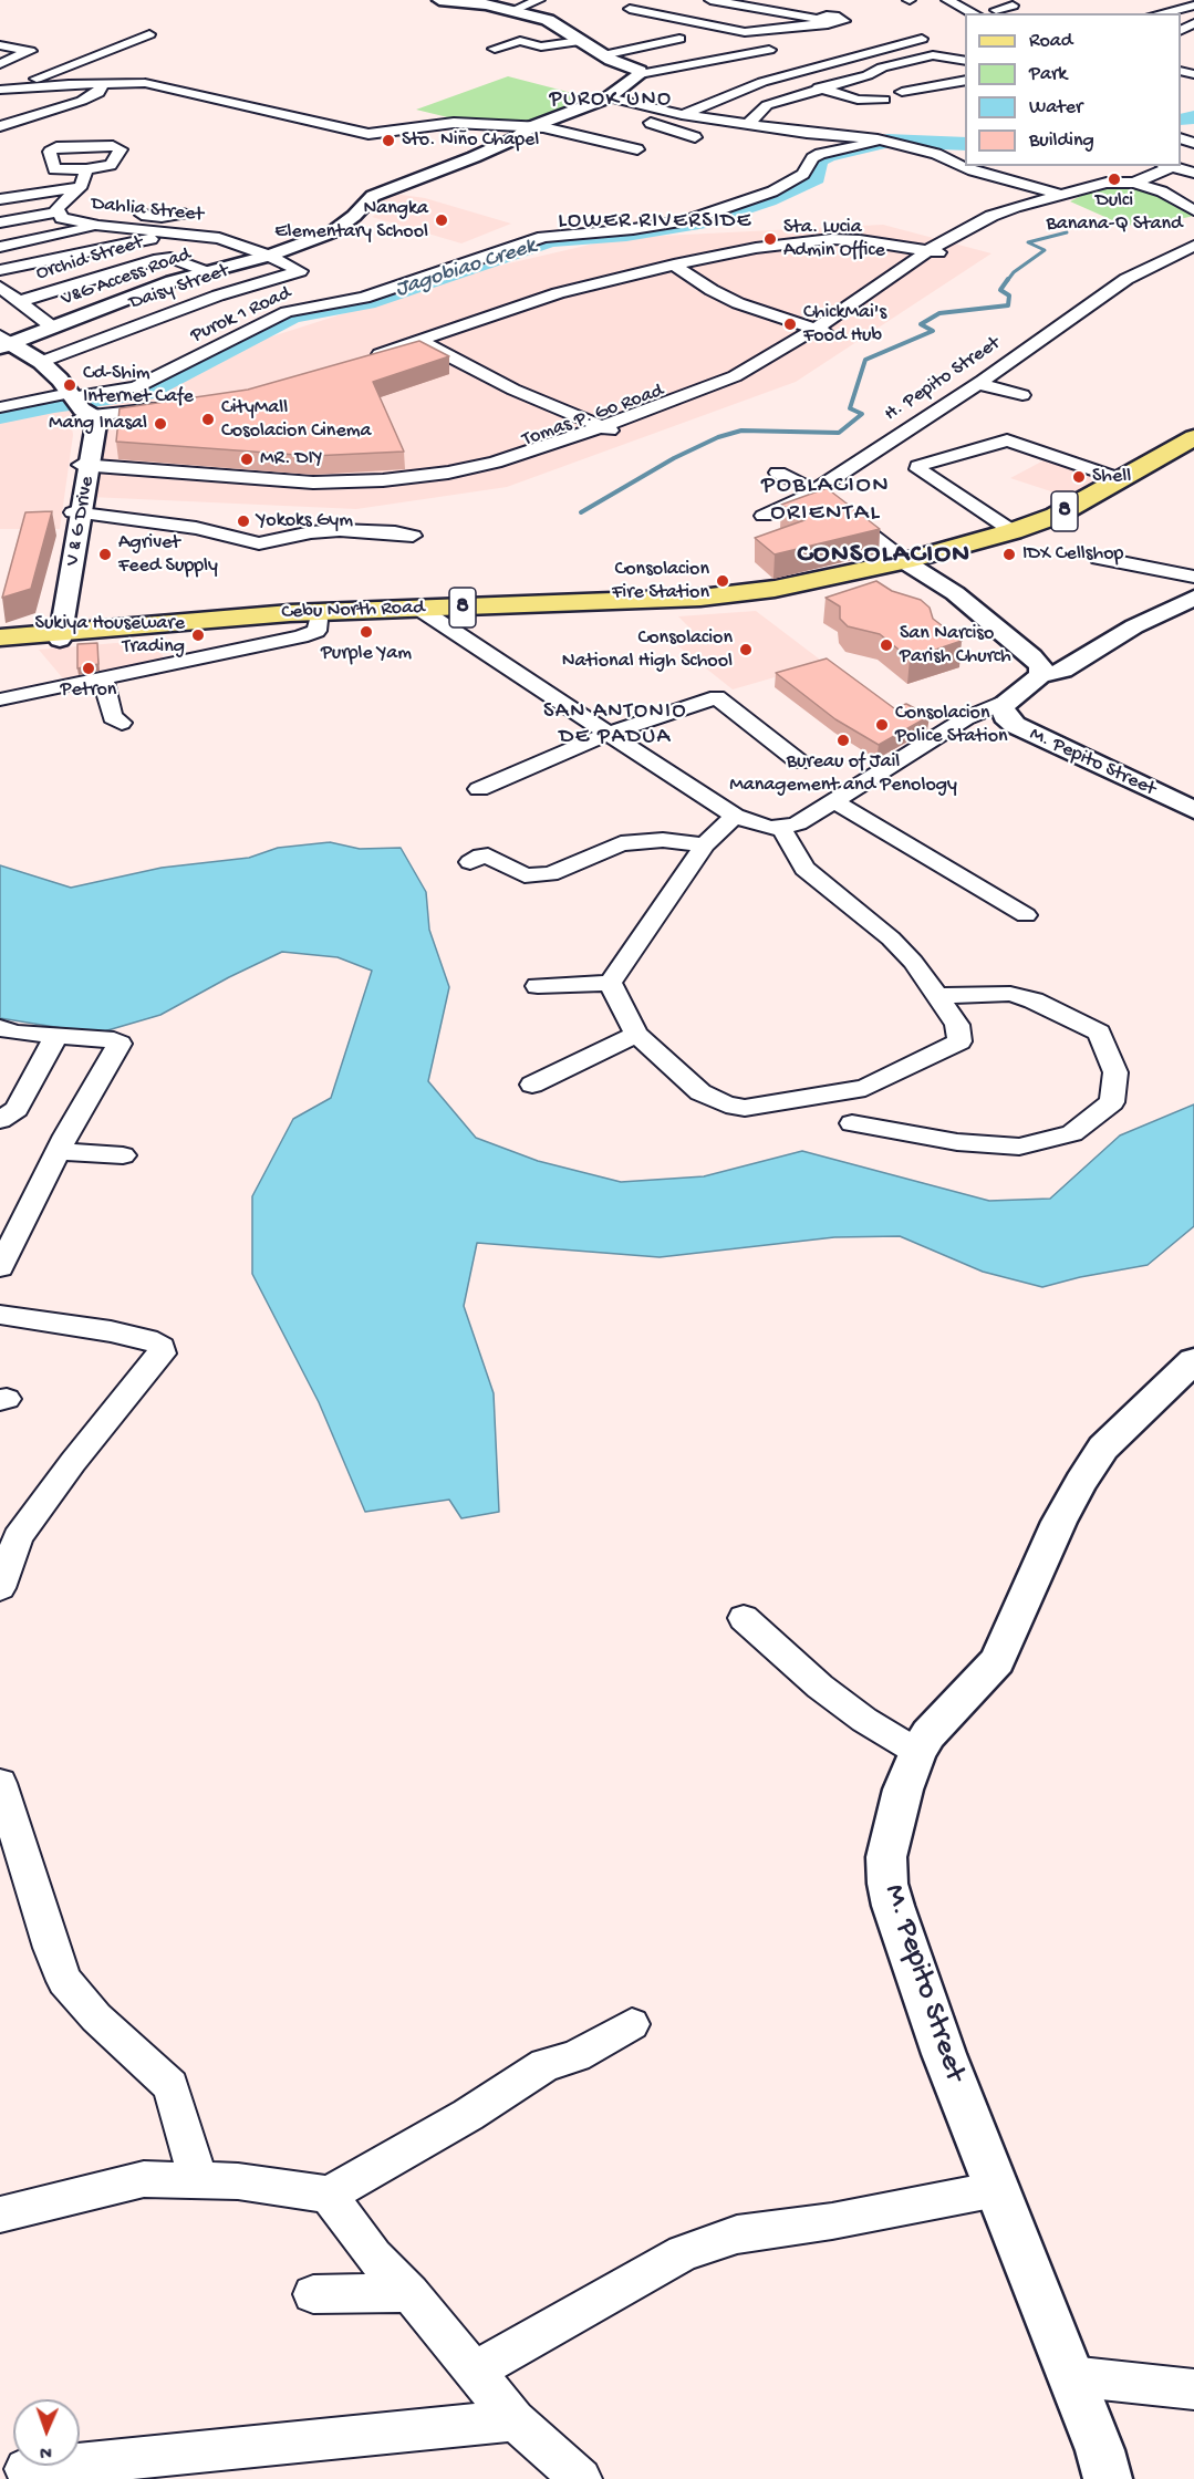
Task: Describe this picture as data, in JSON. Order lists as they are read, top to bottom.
{
  "streets": {
    "main road": ["8", "Cebu North Road"],
    "street": [
      "Dahlia Street",
      "Orchid Street",
      "V&G Access Road",
      "Daisy Street",
      "Purok 1 Road",
      "H. Pepito Street",
      "Tomas P. Go Road",
      "V & G Drive",
      "M. Pepito Street"
    ]
  },
  "crossings": [
    ["Dahlia Street", "V&G Access Road"],
    ["Dahlia Street", "Daisy Street"],
    ["Orchid Street", "V&G Access Road"],
    ["V&G Access Road", "Daisy Street"],
    ["Purok 1 Road", "V & G Drive"],
    ["Tomas P. Go Road", "V & G Drive"],
    ["V & G Drive", "Cebu North Road"]
  ],
  "districts": [
    "PUROK UNO",
    "LOWER RIVERSIDE",
    "POBLACION ORIENTAL",
    "CONSOLACION",
    "SAN ANTONIO DE PADUA"
  ],
  "water": ["Jagobiao Creek"],
  "places": [
    "Sto. Niño Chapel",
    "Dulci Banana-Q Stand",
    "Nangka Elementary School",
    "Sta. Lucia Admin Office",
    "ChickMai's Food Hub",
    "Cd-Shim Internet Cafe",
    "CityMall Cosolacion Cinema",
    "Mang Inasal",
    "MR. DIY",
    "Shell",
    "Yokoks Gym",
    "Agrivet Feed Supply",
    "IDX Cellshop",
    "Consolacion Fire Station",
    "Purple Yam",
    "Sukiya Houseware Trading",
    "San Narciso Parish Church",
    "Consolacion National High School",
    "Petron",
    "Consolacion Police Station",
    "Bureau of Jail Management and Penology"
  ],
  "legend": [
    "Road",
    "Park",
    "Water",
    "Building"
  ],
  "north": "bottom"
}
